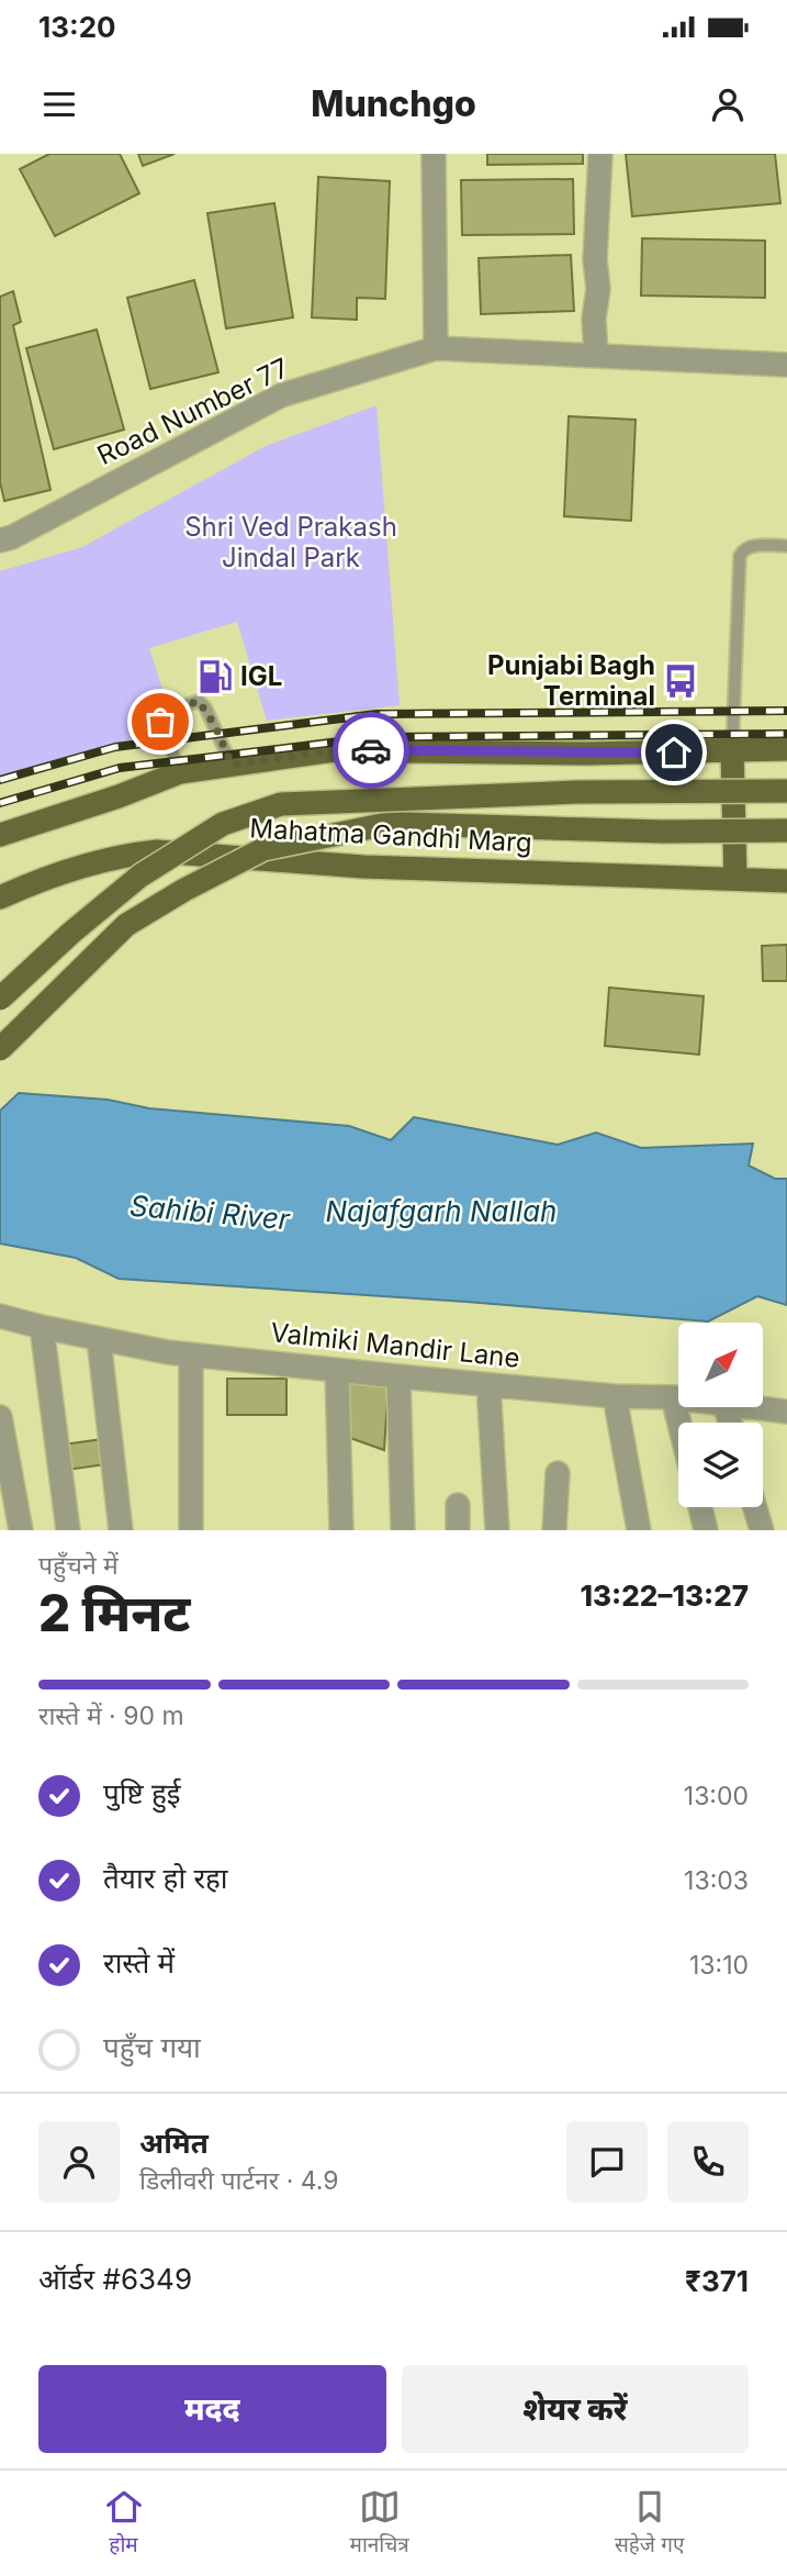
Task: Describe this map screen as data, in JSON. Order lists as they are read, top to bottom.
{
  "streets": {
    "main road": ["Mahatma Gandhi Marg"],
    "street": ["Road Number 77", "Valmiki Mandir Lane"]
  },
  "water": ["Najafgarh Nallah", "Sahibi River"],
  "parks": ["Shri Ved Prakash Jindal Park"],
  "places": {
    "fuel station": ["IGL"],
    "bus stop": ["Punjabi Bagh Terminal"]
  },
  "north": "top right",
  "page": {
    "status": "13:20",
    "header": "Munchgo",
    "heading": ["2 मिनट", "पहुँचने में", "13:22–13:27"],
    "panel": [
      "अमित",
      "डिलीवरी पार्टनर · 4.9",
      "ऑर्डर #6349",
      "₹371"
    ],
    "bar": "रास्ते में · 90 m",
    "list": [
      ["पुष्टि हुई", "13:00"],
      ["तैयार हो रहा", "13:03"],
      ["रास्ते में", "13:10"],
      "पहुँच गया"
    ],
    "buttons": ["मदद", "शेयर करें"],
    "tabs": ["होम", "मानचित्र", "सहेजे गए"]
  }
}
